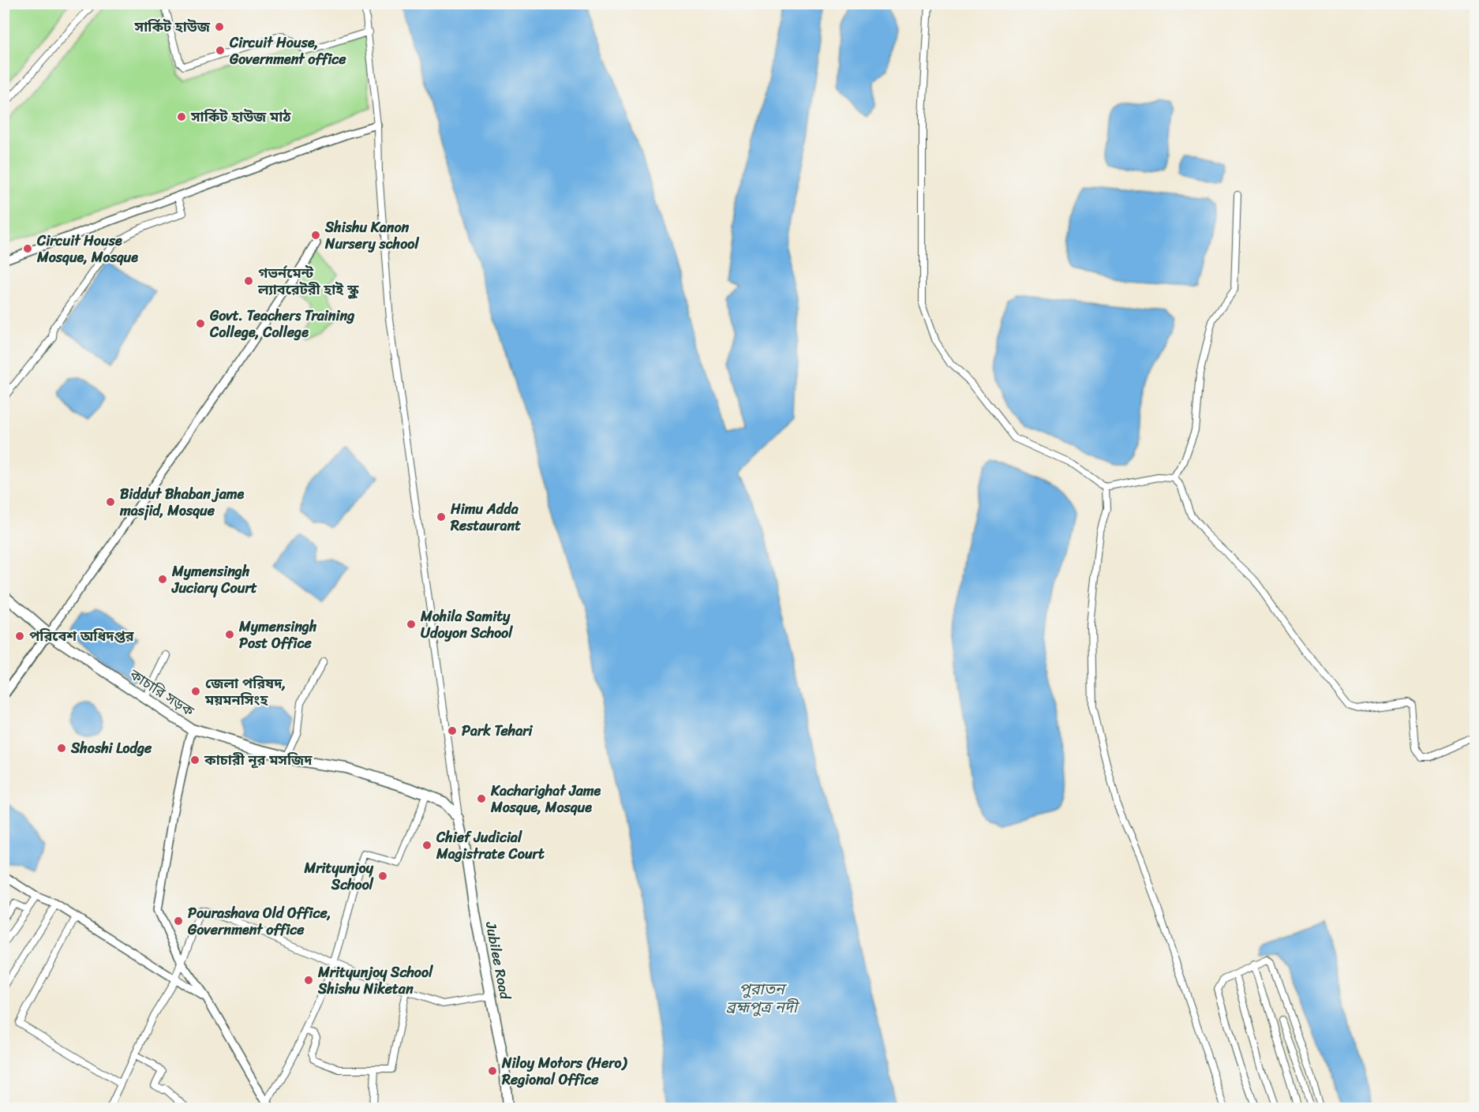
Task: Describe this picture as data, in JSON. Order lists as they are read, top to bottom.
{
  "streets": {
    "main road": ["কাচারি সড়ক", "Jubilee Road"]
  },
  "crossings": [
    ["কাচারি সড়ক", "Jubilee Road"]
  ],
  "water": ["পুরাতন ব্রহ্মপুত্র নদী"],
  "places": [
    "সার্কিট হাউজ",
    "Circuit House, Government office",
    "সার্কিট হাউজ মাঠ",
    "Shishu Kanon Nursery school",
    "Circuit House Mosque, Mosque",
    "গভর্নমেন্ট ল্যাবরেটরী হাই স্কুল",
    "Govt. Teachers Training College, College",
    "Biddut Bhaban jame masjid, Mosque",
    "Himu Adda Restaurant",
    "Mymensingh Juciary Court",
    "Mohila Samity Udoyon School",
    "Mymensingh Post Office",
    "পরিবেশ অধিদপ্তর",
    "জেলা পরিষদ, ময়মনসিংহ",
    "Park Tehari",
    "Shoshi Lodge",
    "কাচারী নূর মসজিদ",
    "Kacharighat Jame Mosque, Mosque",
    "Chief Judicial Magistrate Court",
    "Mrityunjoy School",
    "Pourashava Old Office, Government office",
    "Mrityunjoy School Shishu Niketan",
    "Niloy Motors (Hero) Regional Office"
  ]
}
